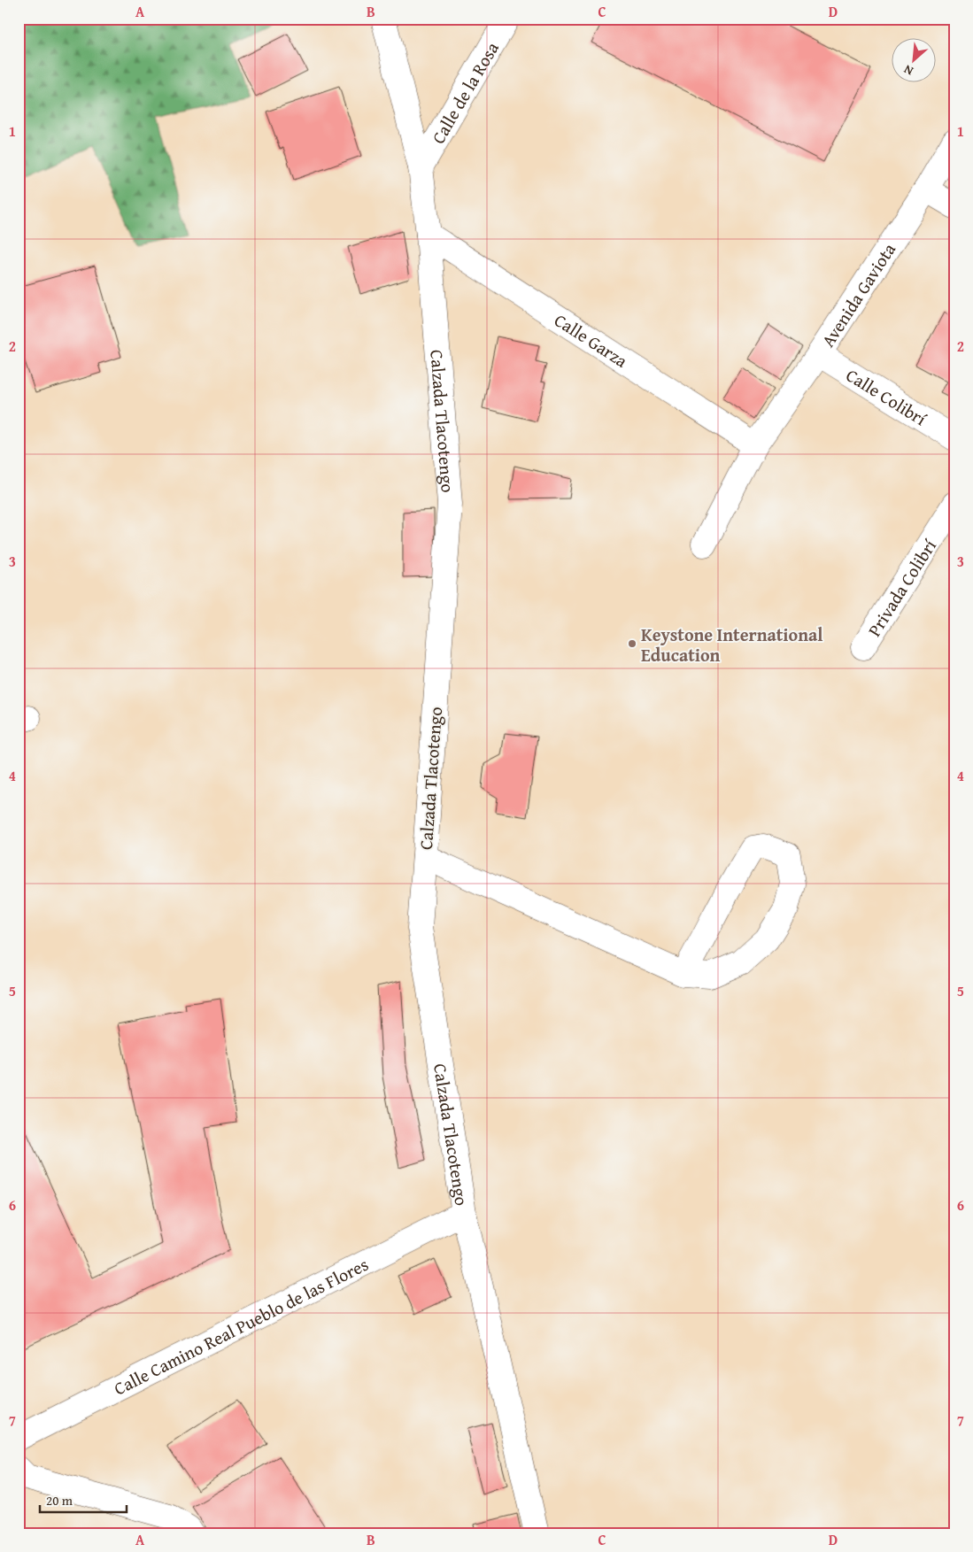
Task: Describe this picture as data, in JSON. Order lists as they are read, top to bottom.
{
  "streets": {
    "street": [
      "Calle de la Rosa",
      "Avenida Gaviota",
      "Calle Garza",
      "Calle Colibrí",
      "Calzada Tlacotengo",
      "Privada Colibrí",
      "Calle Camino Real Pueblo de las Flores"
    ]
  },
  "crossings": [
    ["Calle de la Rosa", "Calzada Tlacotengo"],
    ["Avenida Gaviota", "Calle Garza"],
    ["Avenida Gaviota", "Calle Colibrí"],
    ["Calle Garza", "Calzada Tlacotengo"],
    ["Calzada Tlacotengo", "Calle Camino Real Pueblo de las Flores"]
  ],
  "places": ["Keystone International Education"],
  "scale_bar": "20 m",
  "north": "bottom left",
  "grid": {
    "columns": [
      "A",
      "B",
      "C",
      "D"
    ],
    "rows": [
      "1",
      "2",
      "3",
      "4",
      "5",
      "6",
      "7"
    ]
  }
}
